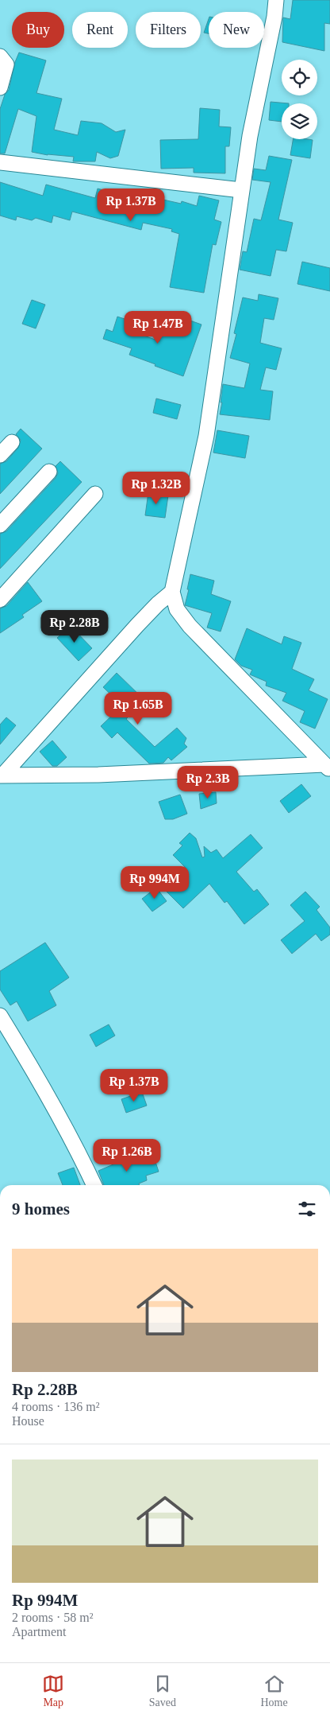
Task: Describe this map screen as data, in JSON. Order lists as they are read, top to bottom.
{
  "page": {
    "chip": [
      "Buy",
      "Rent",
      "Filters",
      "New"
    ],
    "price": [
      "Rp 1.37B",
      "Rp 1.47B",
      "Rp 1.32B",
      "Rp 2.28B",
      "Rp 1.65B",
      "Rp 2.3B",
      "Rp 994M",
      "Rp 1.37B",
      "Rp 1.26B"
    ],
    "heading": "9 homes",
    "list": [
      {
        "name": "Rp 2.28B",
        "note": "4 rooms · 136 m² · House"
      },
      {
        "name": "Rp 994M",
        "note": "2 rooms · 58 m² · Apartment"
      }
    ],
    "tabs": ["Map", "Saved", "Home"]
  }
}
